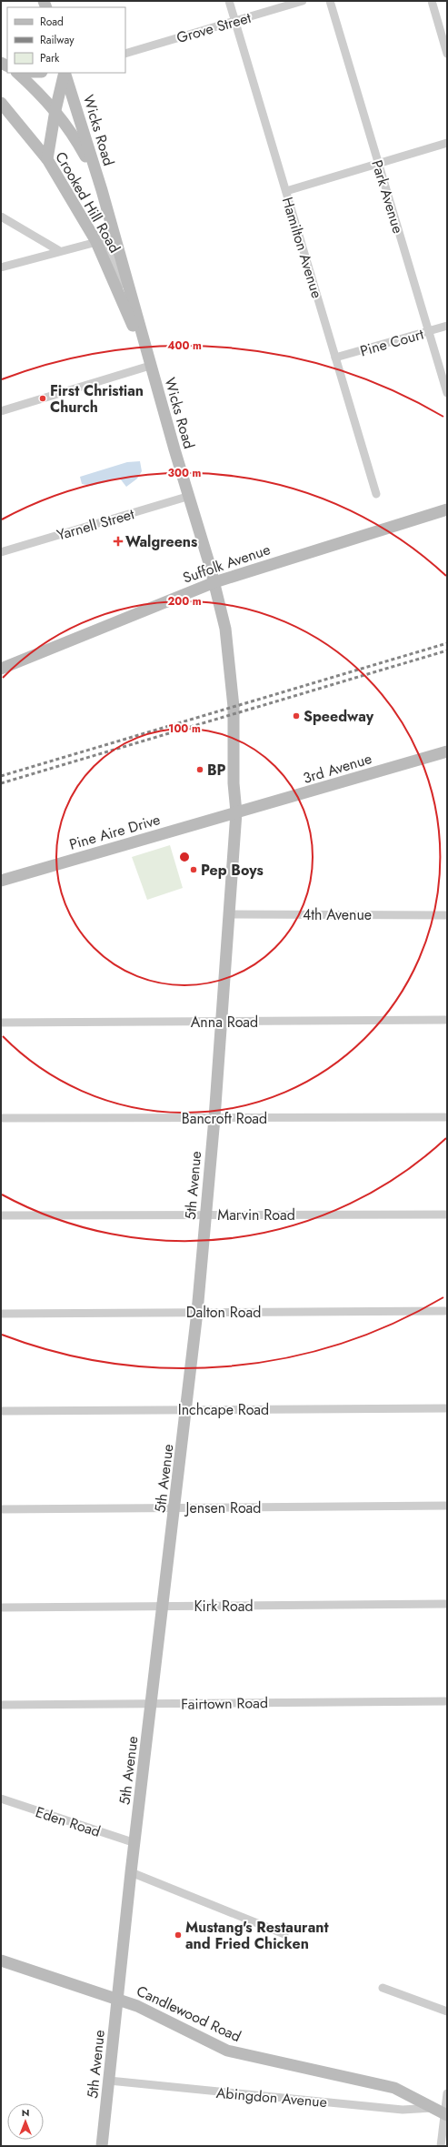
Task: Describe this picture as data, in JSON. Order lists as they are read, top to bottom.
{
  "streets": {
    "main road": [
      "Wicks Road",
      "Crooked Hill Road",
      "Suffolk Avenue",
      "3rd Avenue",
      "Pine Aire Drive",
      "5th Avenue",
      "Candlewood Road"
    ],
    "street": [
      "Grove Street",
      "Park Avenue",
      "Hamilton Avenue",
      "Pine Court",
      "Yarnell Street",
      "4th Avenue",
      "Anna Road",
      "Bancroft Road",
      "Marvin Road",
      "Dalton Road",
      "Inchcape Road",
      "Jensen Road",
      "Kirk Road",
      "Fairtown Road",
      "Eden Road",
      "Abingdon Avenue"
    ]
  },
  "crossings": [
    ["Grove Street", "Hamilton Avenue"],
    ["Wicks Road", "Crooked Hill Road"],
    ["Wicks Road", "Yarnell Street"],
    ["Wicks Road", "Suffolk Avenue"],
    ["Wicks Road", "3rd Avenue"],
    ["Wicks Road", "Pine Aire Drive"],
    ["Wicks Road", "5th Avenue"],
    ["Park Avenue", "Pine Court"],
    ["Hamilton Avenue", "Pine Court"],
    ["3rd Avenue", "Pine Aire Drive"],
    ["3rd Avenue", "5th Avenue"],
    ["Pine Aire Drive", "5th Avenue"],
    ["4th Avenue", "5th Avenue"],
    ["Anna Road", "5th Avenue"],
    ["Bancroft Road", "5th Avenue"],
    ["5th Avenue", "Marvin Road"],
    ["5th Avenue", "Dalton Road"],
    ["5th Avenue", "Inchcape Road"],
    ["5th Avenue", "Jensen Road"],
    ["5th Avenue", "Kirk Road"],
    ["5th Avenue", "Fairtown Road"],
    ["5th Avenue", "Eden Road"],
    ["5th Avenue", "Candlewood Road"],
    ["5th Avenue", "Abingdon Avenue"],
    ["Candlewood Road", "Abingdon Avenue"]
  ],
  "places": {
    "other": [
      "First Christian Church",
      "Speedway",
      "BP",
      "Pep Boys",
      "Mustang's Restaurant and Fried Chicken"
    ],
    "health": ["Walgreens"]
  },
  "legend": ["Road", "Railway", "Park"],
  "north": "top",
  "rings": [
    "400 m",
    "300 m",
    "200 m",
    "100 m"
  ]
}
